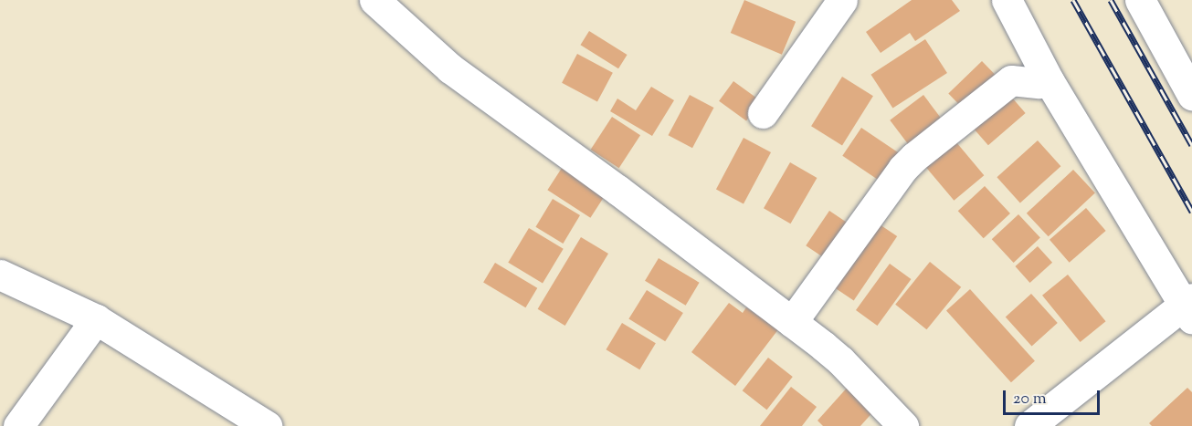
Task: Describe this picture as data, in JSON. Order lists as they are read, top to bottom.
{
  "scale_bar": "20 m"
}
